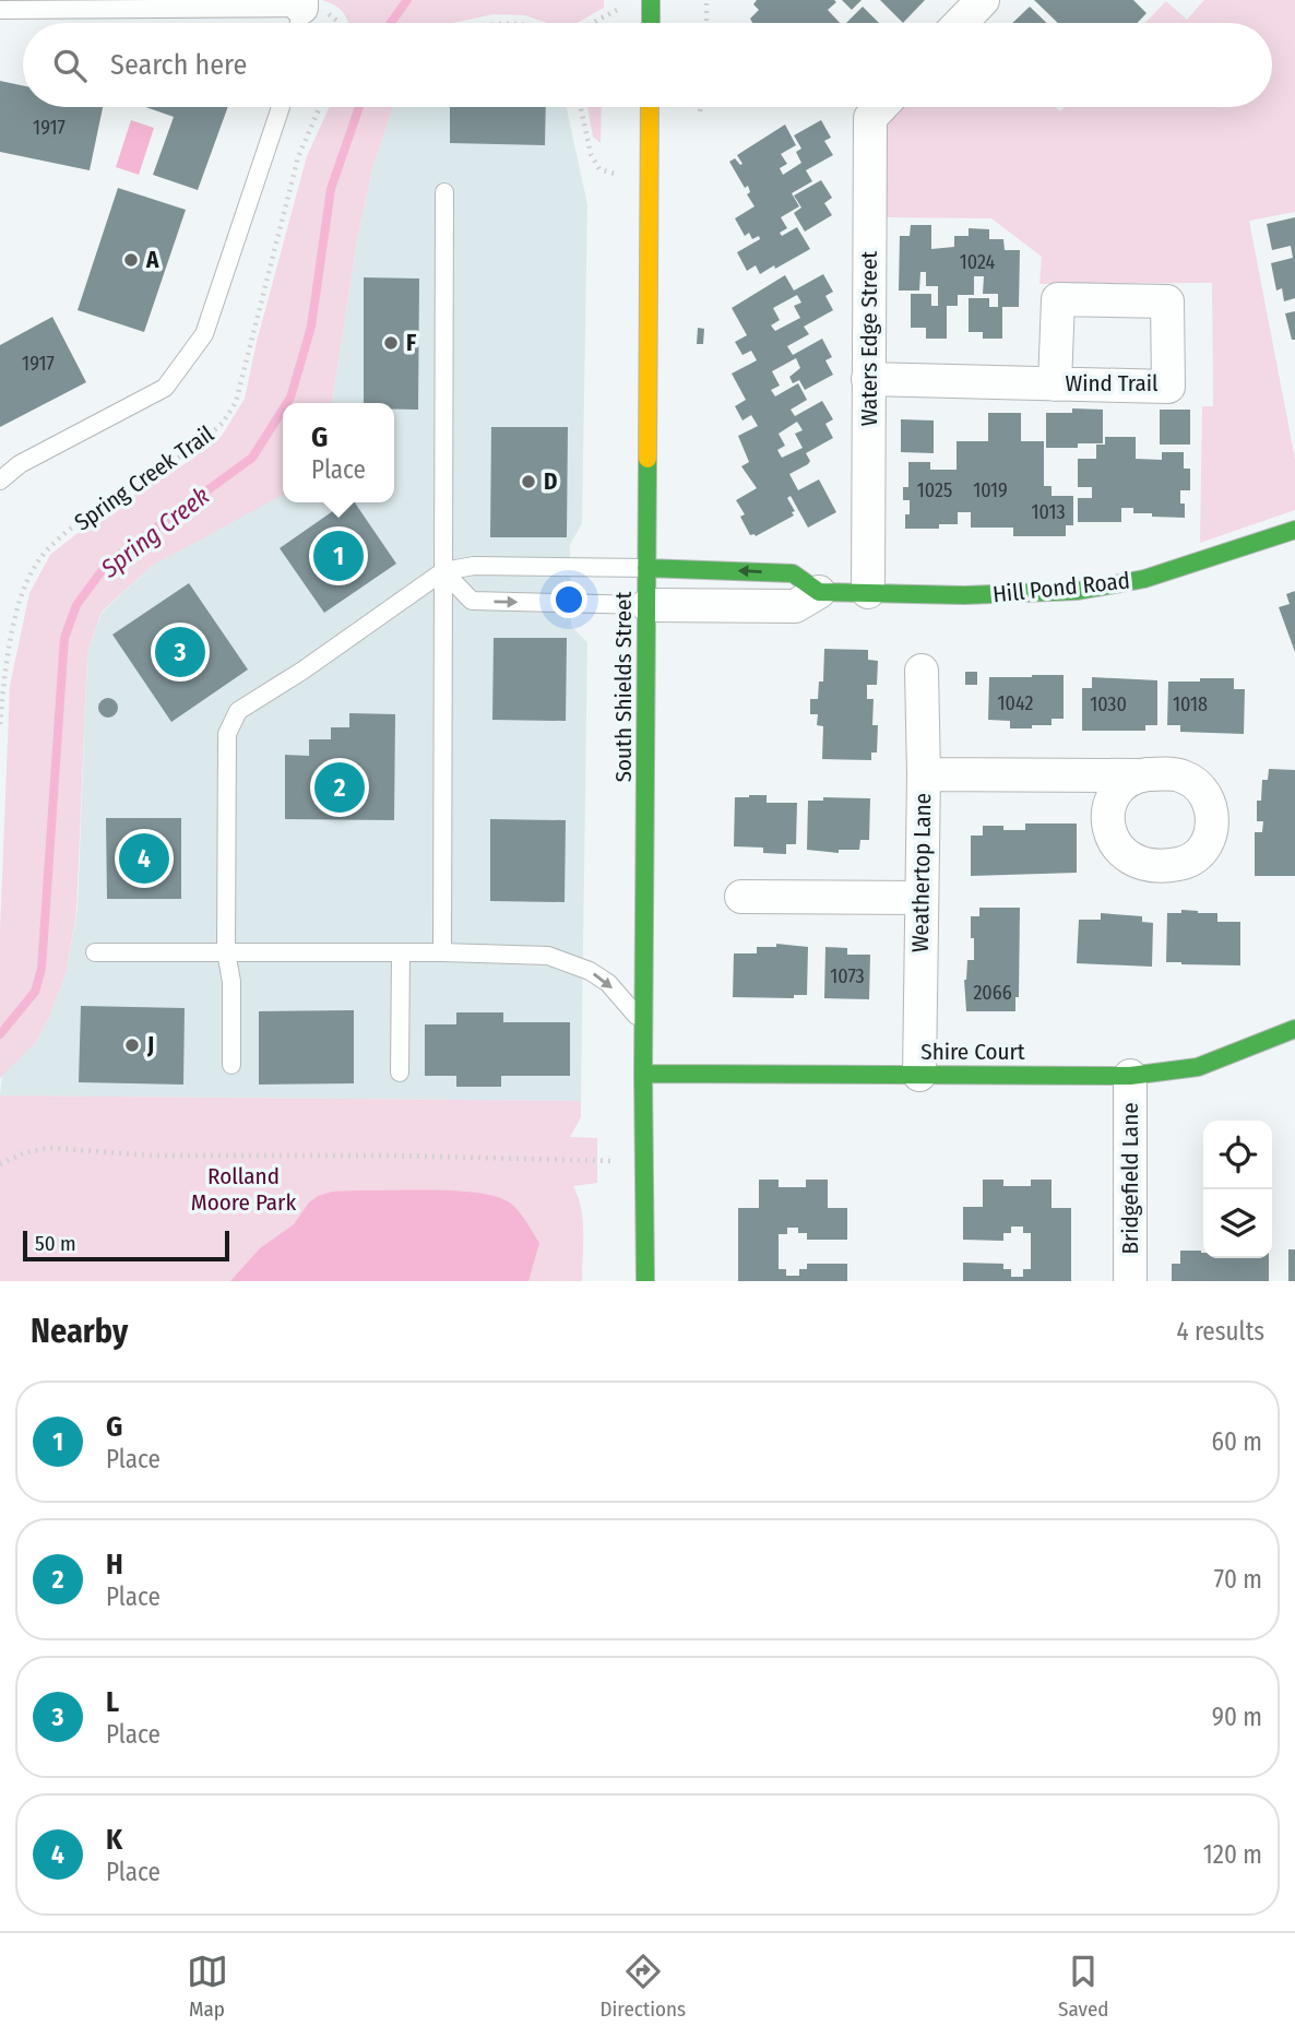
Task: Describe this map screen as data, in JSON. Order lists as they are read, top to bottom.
{
  "streets": {
    "street": [
      "Waters Edge Street",
      "Wind Trail",
      "Hill Pond Road",
      "South Shields Street",
      "Weathertop Lane",
      "Shire Court",
      "Bridgefield Lane"
    ],
    "path": ["Spring Creek Trail"]
  },
  "crossings": [
    ["Waters Edge Street", "Wind Trail"],
    ["Waters Edge Street", "Hill Pond Road"],
    ["Hill Pond Road", "South Shields Street"],
    ["South Shields Street", "Shire Court"],
    ["Weathertop Lane", "Shire Court"],
    ["Shire Court", "Bridgefield Lane"]
  ],
  "water": ["Spring Creek"],
  "parks": ["Rolland Moore Park"],
  "places": [
    "A",
    "F",
    "D",
    "J"
  ],
  "house_numbers": [
    "1917",
    "1024",
    "1917",
    "1025",
    "1019",
    "1013",
    "1042",
    "1030",
    "1018",
    "1073",
    "2066"
  ],
  "scale_bar": "50 m",
  "page": {
    "search": "Search here",
    "popup": ["G", "Place"],
    "pins": [
      "1",
      "3",
      "2",
      "4"
    ],
    "scale": "50 m",
    "heading": ["Nearby", "4 results"],
    "list": [
      {
        "mark": "1",
        "name": "G",
        "note": "Place",
        "value": "60 m"
      },
      {
        "mark": "2",
        "name": "H",
        "note": "Place",
        "value": "70 m"
      },
      {
        "mark": "3",
        "name": "L",
        "note": "Place",
        "value": "90 m"
      },
      {
        "mark": "4",
        "name": "K",
        "note": "Place",
        "value": "120 m"
      }
    ],
    "nav": ["Map", "Directions", "Saved"]
  }
}
